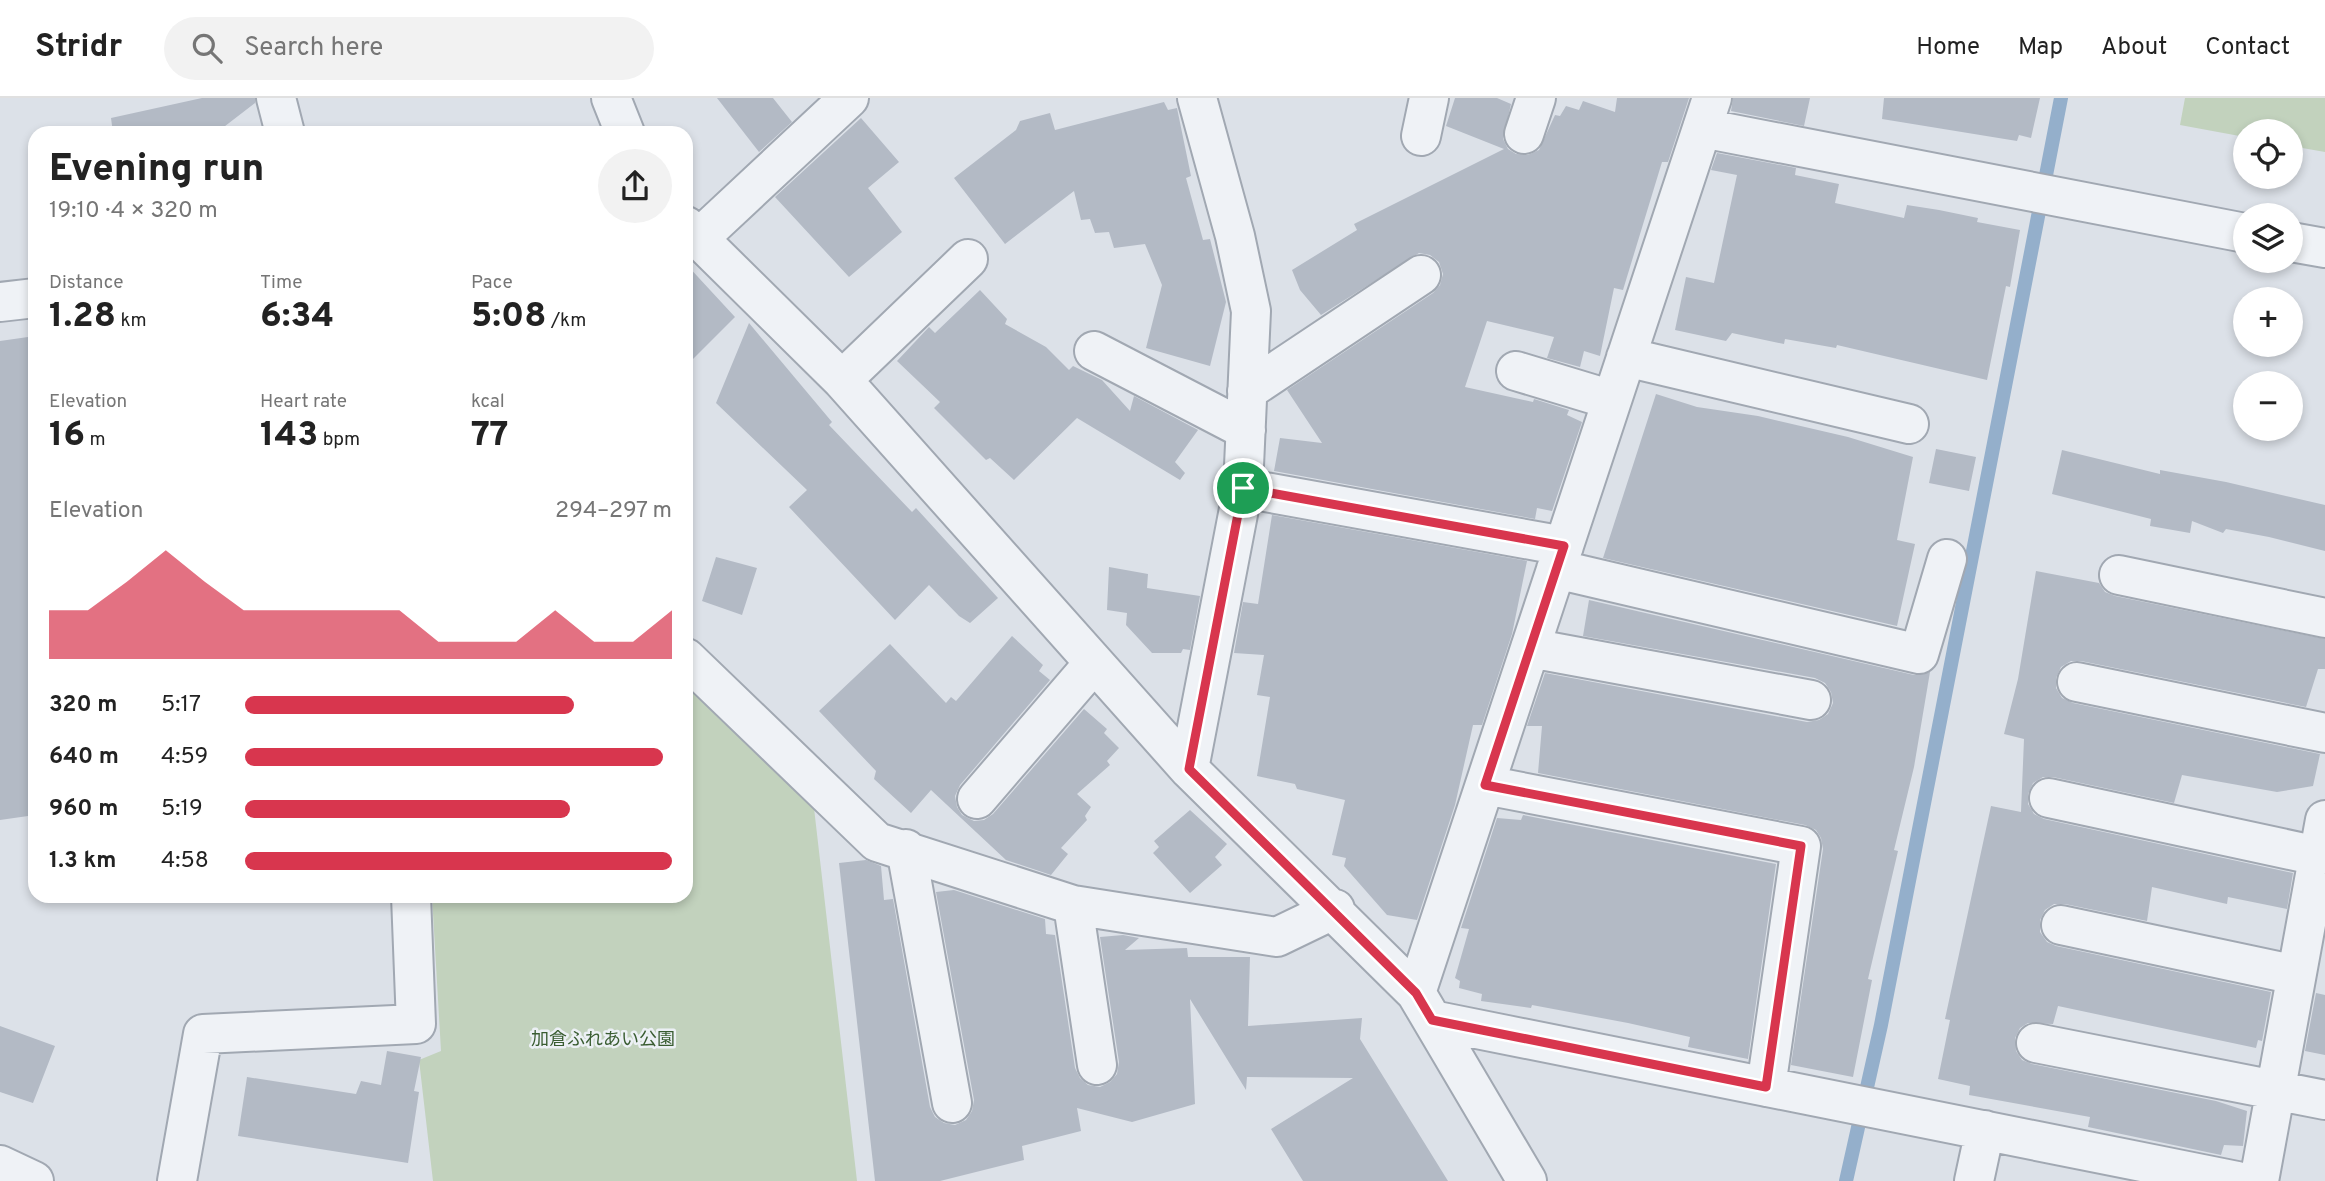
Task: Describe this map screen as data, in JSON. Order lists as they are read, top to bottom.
{
  "parks": ["加倉ふれあい公園"],
  "page": {
    "header": "Stridr",
    "search": "Search here",
    "nav": [
      "Home",
      "Map",
      "About",
      "Contact"
    ],
    "map_buttons": ["+", "−"],
    "heading": ["Evening run", "19:10 · 4 × 320 m"],
    "stats": [
      ["Distance", "1.28 km"],
      ["Time", "6:34"],
      ["Pace", "5:08 /km"],
      ["Elevation", "16 m"],
      ["Heart rate", "143 bpm"],
      ["kcal", "77"]
    ],
    "chart": ["Elevation", "294–297 m"],
    "list": [
      {
        "name": "320 m",
        "note": "5:17"
      },
      {
        "name": "640 m",
        "note": "4:59"
      },
      {
        "name": "960 m",
        "note": "5:19"
      },
      {
        "name": "1.3 km",
        "note": "4:58"
      }
    ]
  }
}
